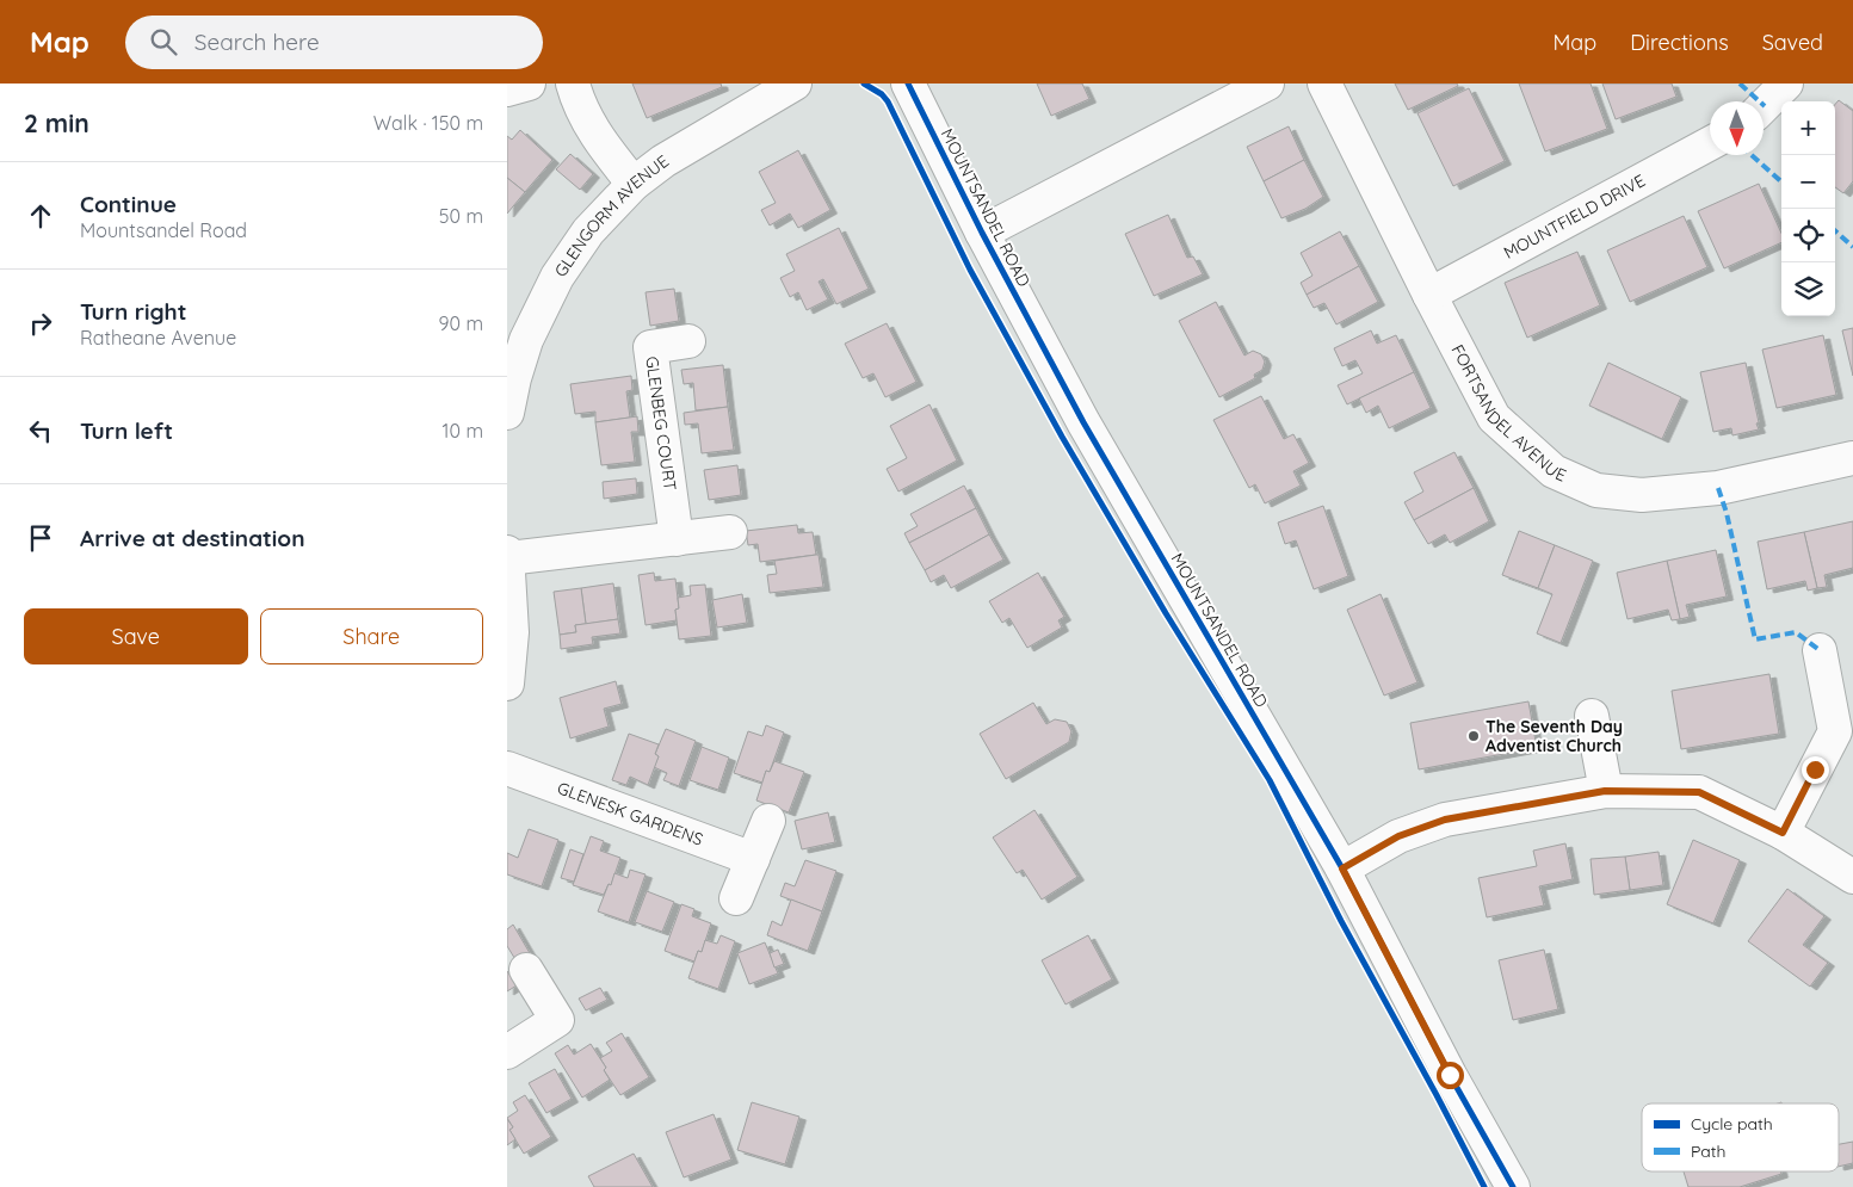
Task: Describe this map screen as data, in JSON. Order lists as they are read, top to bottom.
{
  "streets": {
    "street": [
      "MOUNTSANDEL ROAD",
      "MOUNTFIELD DRIVE",
      "GLENGORM AVENUE",
      "FORTSANDEL AVENUE",
      "GLENBEG COURT",
      "GLENESK GARDENS"
    ]
  },
  "crossings": [
    ["MOUNTFIELD DRIVE", "FORTSANDEL AVENUE"]
  ],
  "places": ["The Seventh Day Adventist Church"],
  "legend": ["Cycle path", "Path"],
  "north": "bottom",
  "page": {
    "header": "Map",
    "search": "Search here",
    "nav": ["Map", "Directions", "Saved"],
    "heading": ["2 min", "Walk · 150 m"],
    "map_buttons": ["+", "−"],
    "list": [
      ["Continue", "Mountsandel Road", "50 m"],
      ["Turn right", "Ratheane Avenue", "90 m"],
      ["Turn left", "10 m"],
      "Arrive at destination"
    ],
    "buttons": ["Save", "Share"]
  }
}
